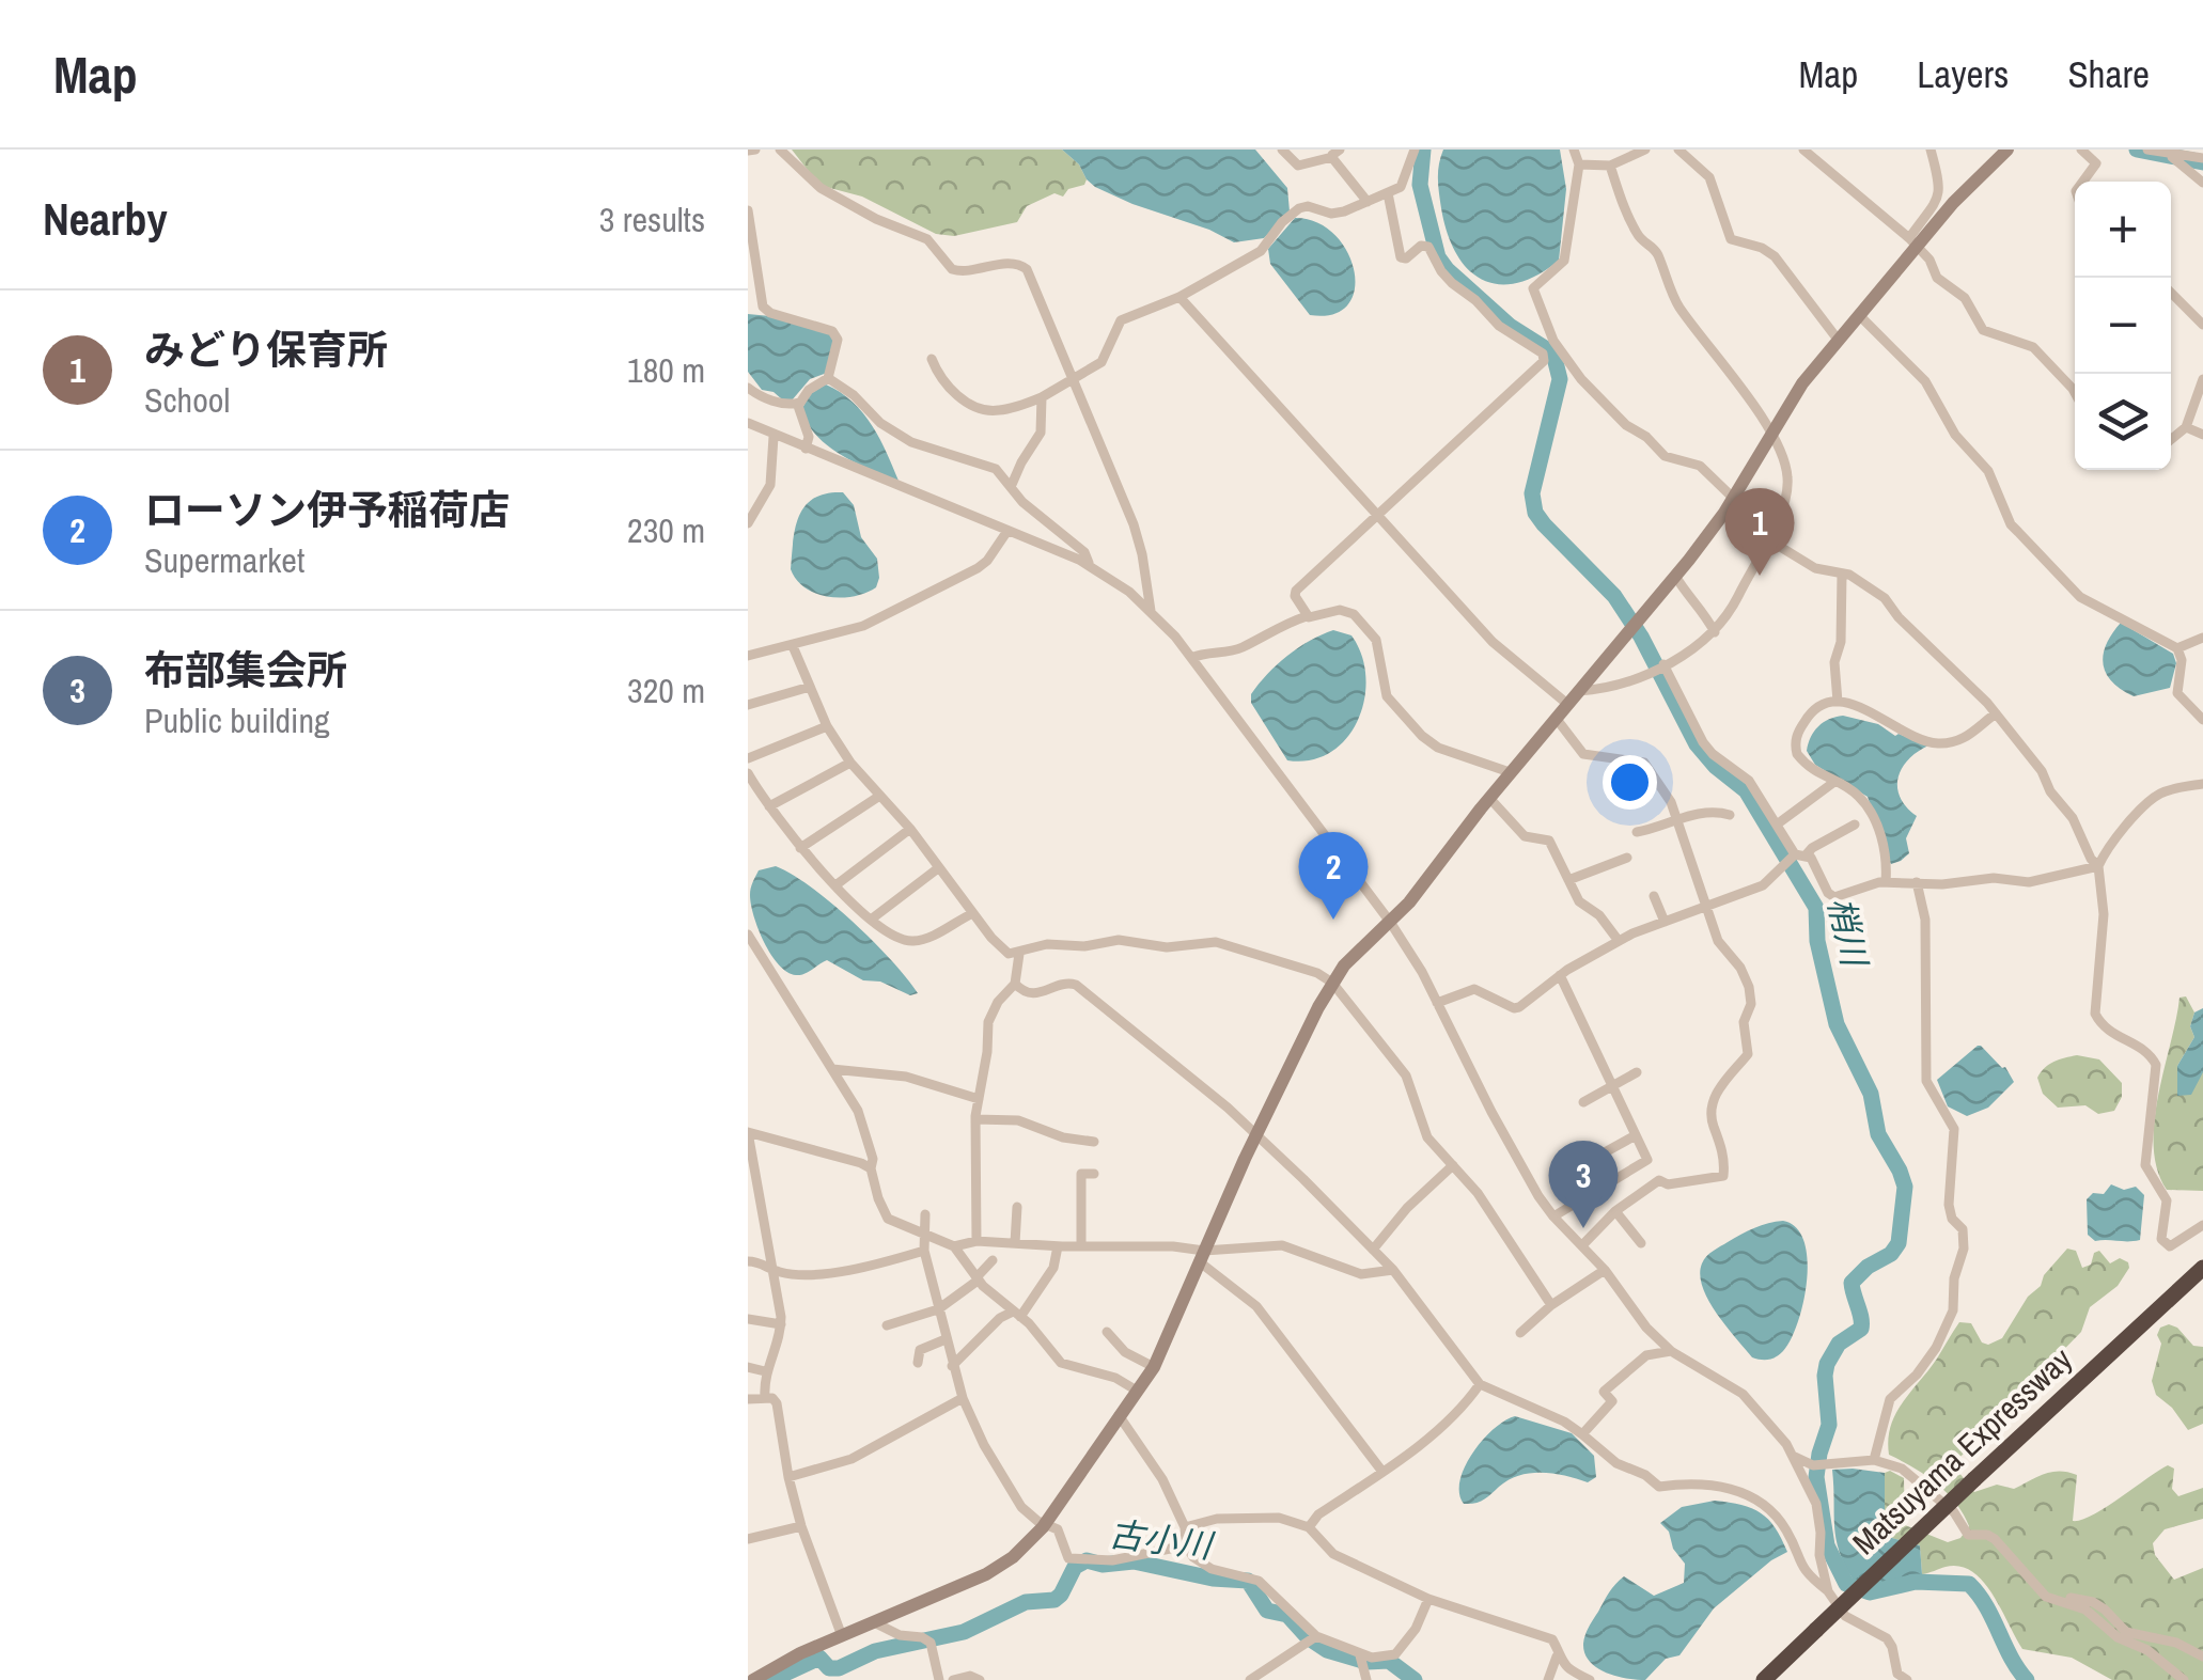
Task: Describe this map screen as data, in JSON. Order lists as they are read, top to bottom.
{
  "streets": {
    "highway": ["Matsuyama Expressway"]
  },
  "water": ["梢川", "古小川"],
  "page": {
    "header": "Map",
    "nav": ["Map", "Layers", "Share"],
    "heading": ["Nearby", "3 results"],
    "map_buttons": ["+", "−"],
    "list": [
      {
        "mark": "1",
        "name": "みどり保育所",
        "note": "School",
        "value": "180 m"
      },
      {
        "mark": "2",
        "name": "ローソン伊予稲荷店",
        "note": "Supermarket",
        "value": "230 m"
      },
      {
        "mark": "3",
        "name": "布部集会所",
        "note": "Public building",
        "value": "320 m"
      }
    ],
    "pins": ["1", "2", "3"]
  }
}
